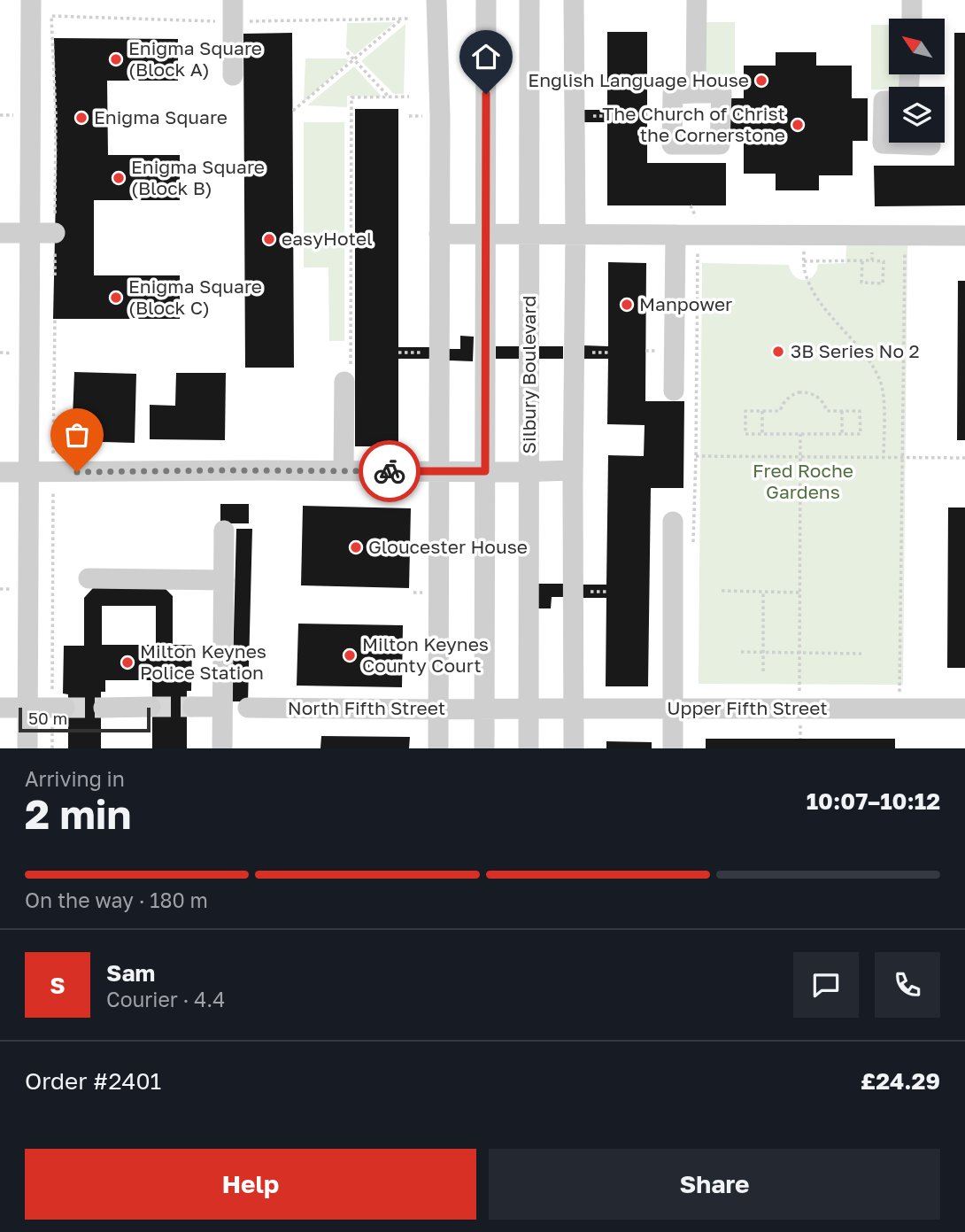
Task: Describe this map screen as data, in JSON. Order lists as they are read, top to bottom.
{
  "streets": {
    "street": ["Silbury Boulevard", "North Fifth Street", "Upper Fifth Street"]
  },
  "crossings": [
    ["Silbury Boulevard", "North Fifth Street"],
    ["Silbury Boulevard", "Upper Fifth Street"],
    ["North Fifth Street", "Upper Fifth Street"]
  ],
  "parks": ["Fred Roche Gardens"],
  "places": [
    "Enigma Square (Block A)",
    "English Language House",
    "Enigma Square",
    "The Church of Christ the Cornerstone",
    "Enigma Square (Block B)",
    "easyHotel",
    "Enigma Square (Block C)",
    "Manpower",
    "3B Series No 2",
    "Gloucester House",
    "Milton Keynes County Court",
    "Milton Keynes Police Station"
  ],
  "scale_bar": "50 m",
  "north": "top left",
  "page": {
    "scale": "50 m",
    "heading": ["2 min", "Arriving in", "10:07–10:12"],
    "panel": [
      "Sam",
      "Courier · 4.4",
      "Order #2401",
      "£24.29"
    ],
    "bar": "On the way · 180 m",
    "round": "S",
    "buttons": ["Help", "Share"]
  }
}
